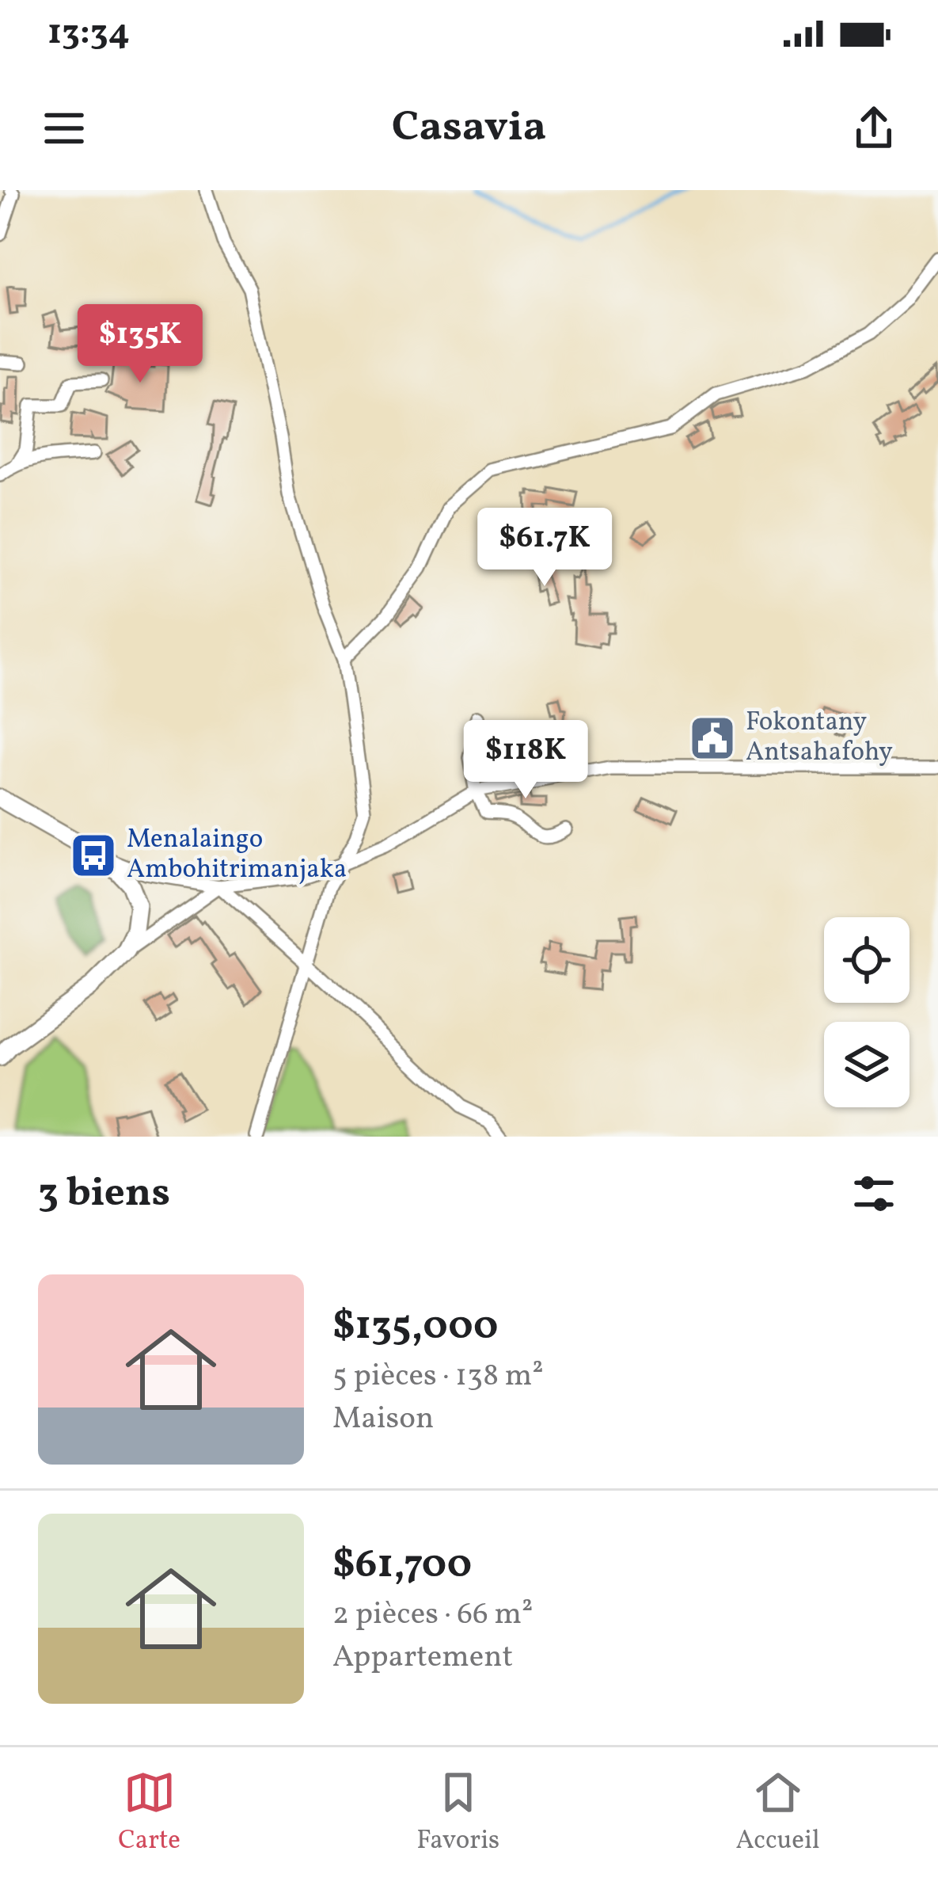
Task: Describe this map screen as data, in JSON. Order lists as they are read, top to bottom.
{
  "places": {
    "public building": ["Fokontany Antsahafohy"],
    "bus stop": ["Menalaingo Ambohitrimanjaka"]
  },
  "page": {
    "status": "13:34",
    "header": "Casavia",
    "price": ["$135K", "$61.7K", "$118K"],
    "heading": "3 biens",
    "list": [
      {
        "name": "$135,000",
        "note": "5 pièces · 138 m² · Maison"
      },
      {
        "name": "$61,700",
        "note": "2 pièces · 66 m² · Appartement"
      }
    ],
    "tabs": ["Carte", "Favoris", "Accueil"]
  }
}
